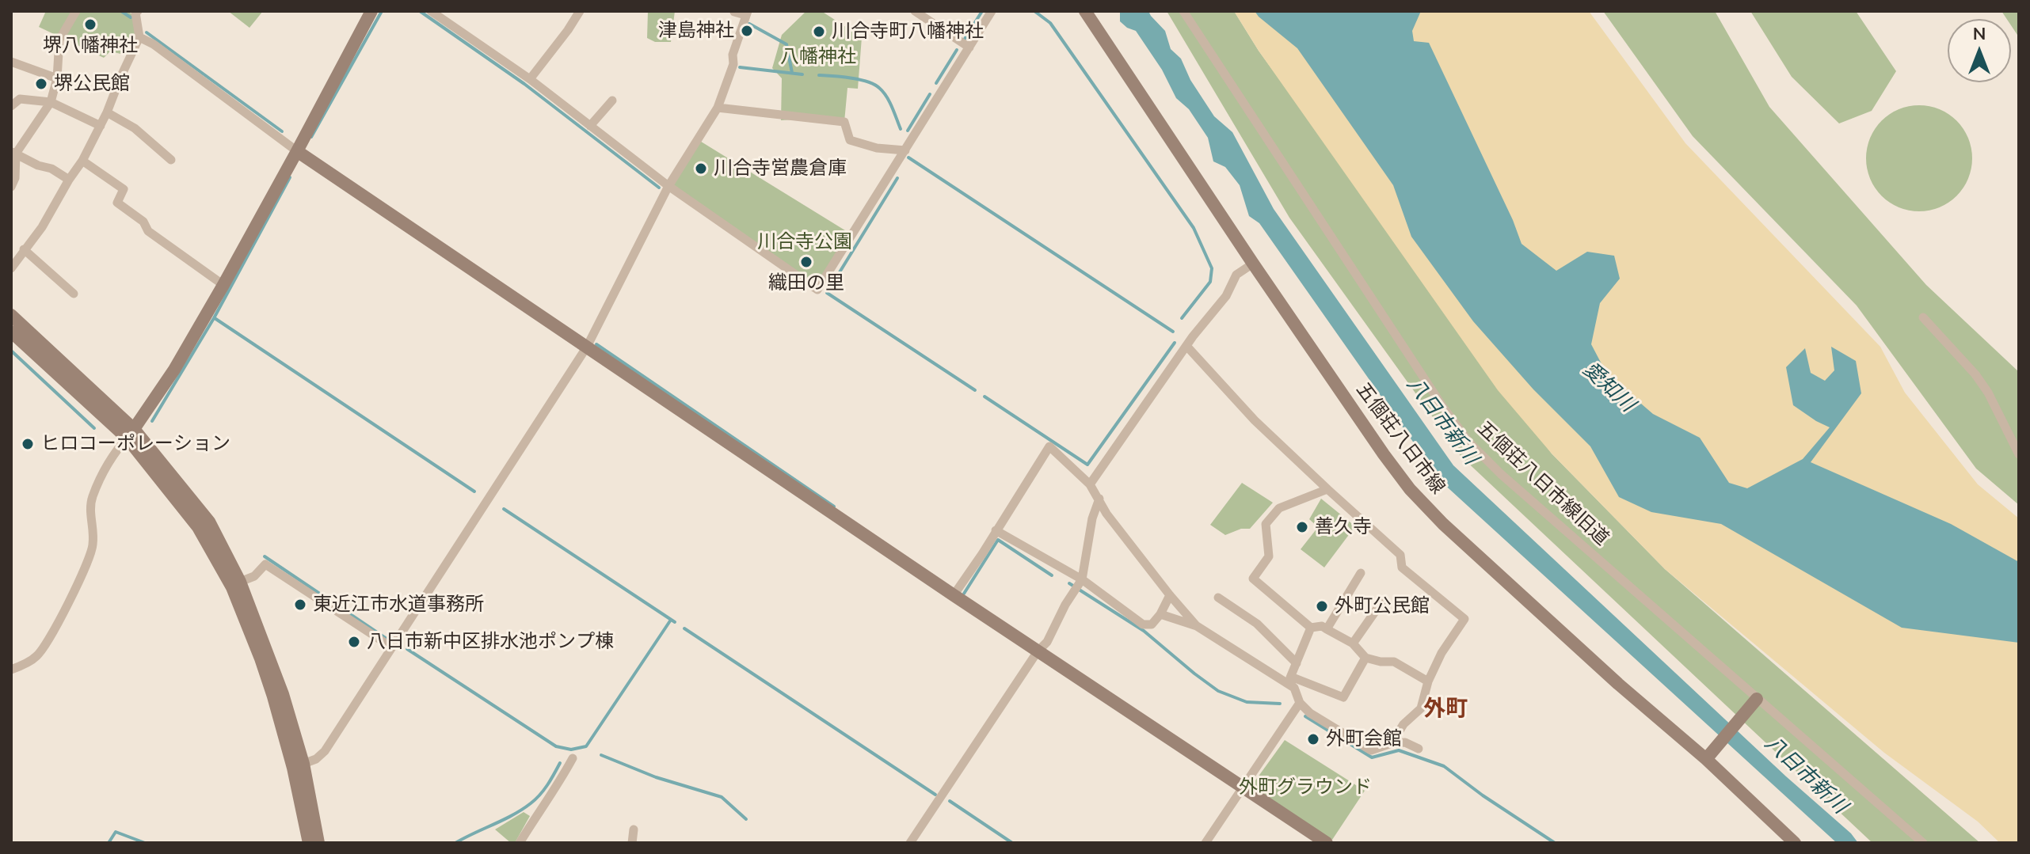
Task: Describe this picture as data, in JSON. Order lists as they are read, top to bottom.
{
  "streets": {
    "street": ["五個荘八日市線", "五個荘八日市線旧道"]
  },
  "districts": ["外町"],
  "water": ["愛知川", "八日市新川"],
  "parks": ["八幡神社", "川合寺公園", "外町グラウンド"],
  "places": [
    "堺八幡神社",
    "津島神社",
    "川合寺町八幡神社",
    "堺公民館",
    "川合寺営農倉庫",
    "織田の里",
    "ヒロコーポレーション",
    "善久寺",
    "東近江市水道事務所",
    "外町公民館",
    "八日市新中区排水池ポンプ棟",
    "外町会館"
  ],
  "north": "top"
}
